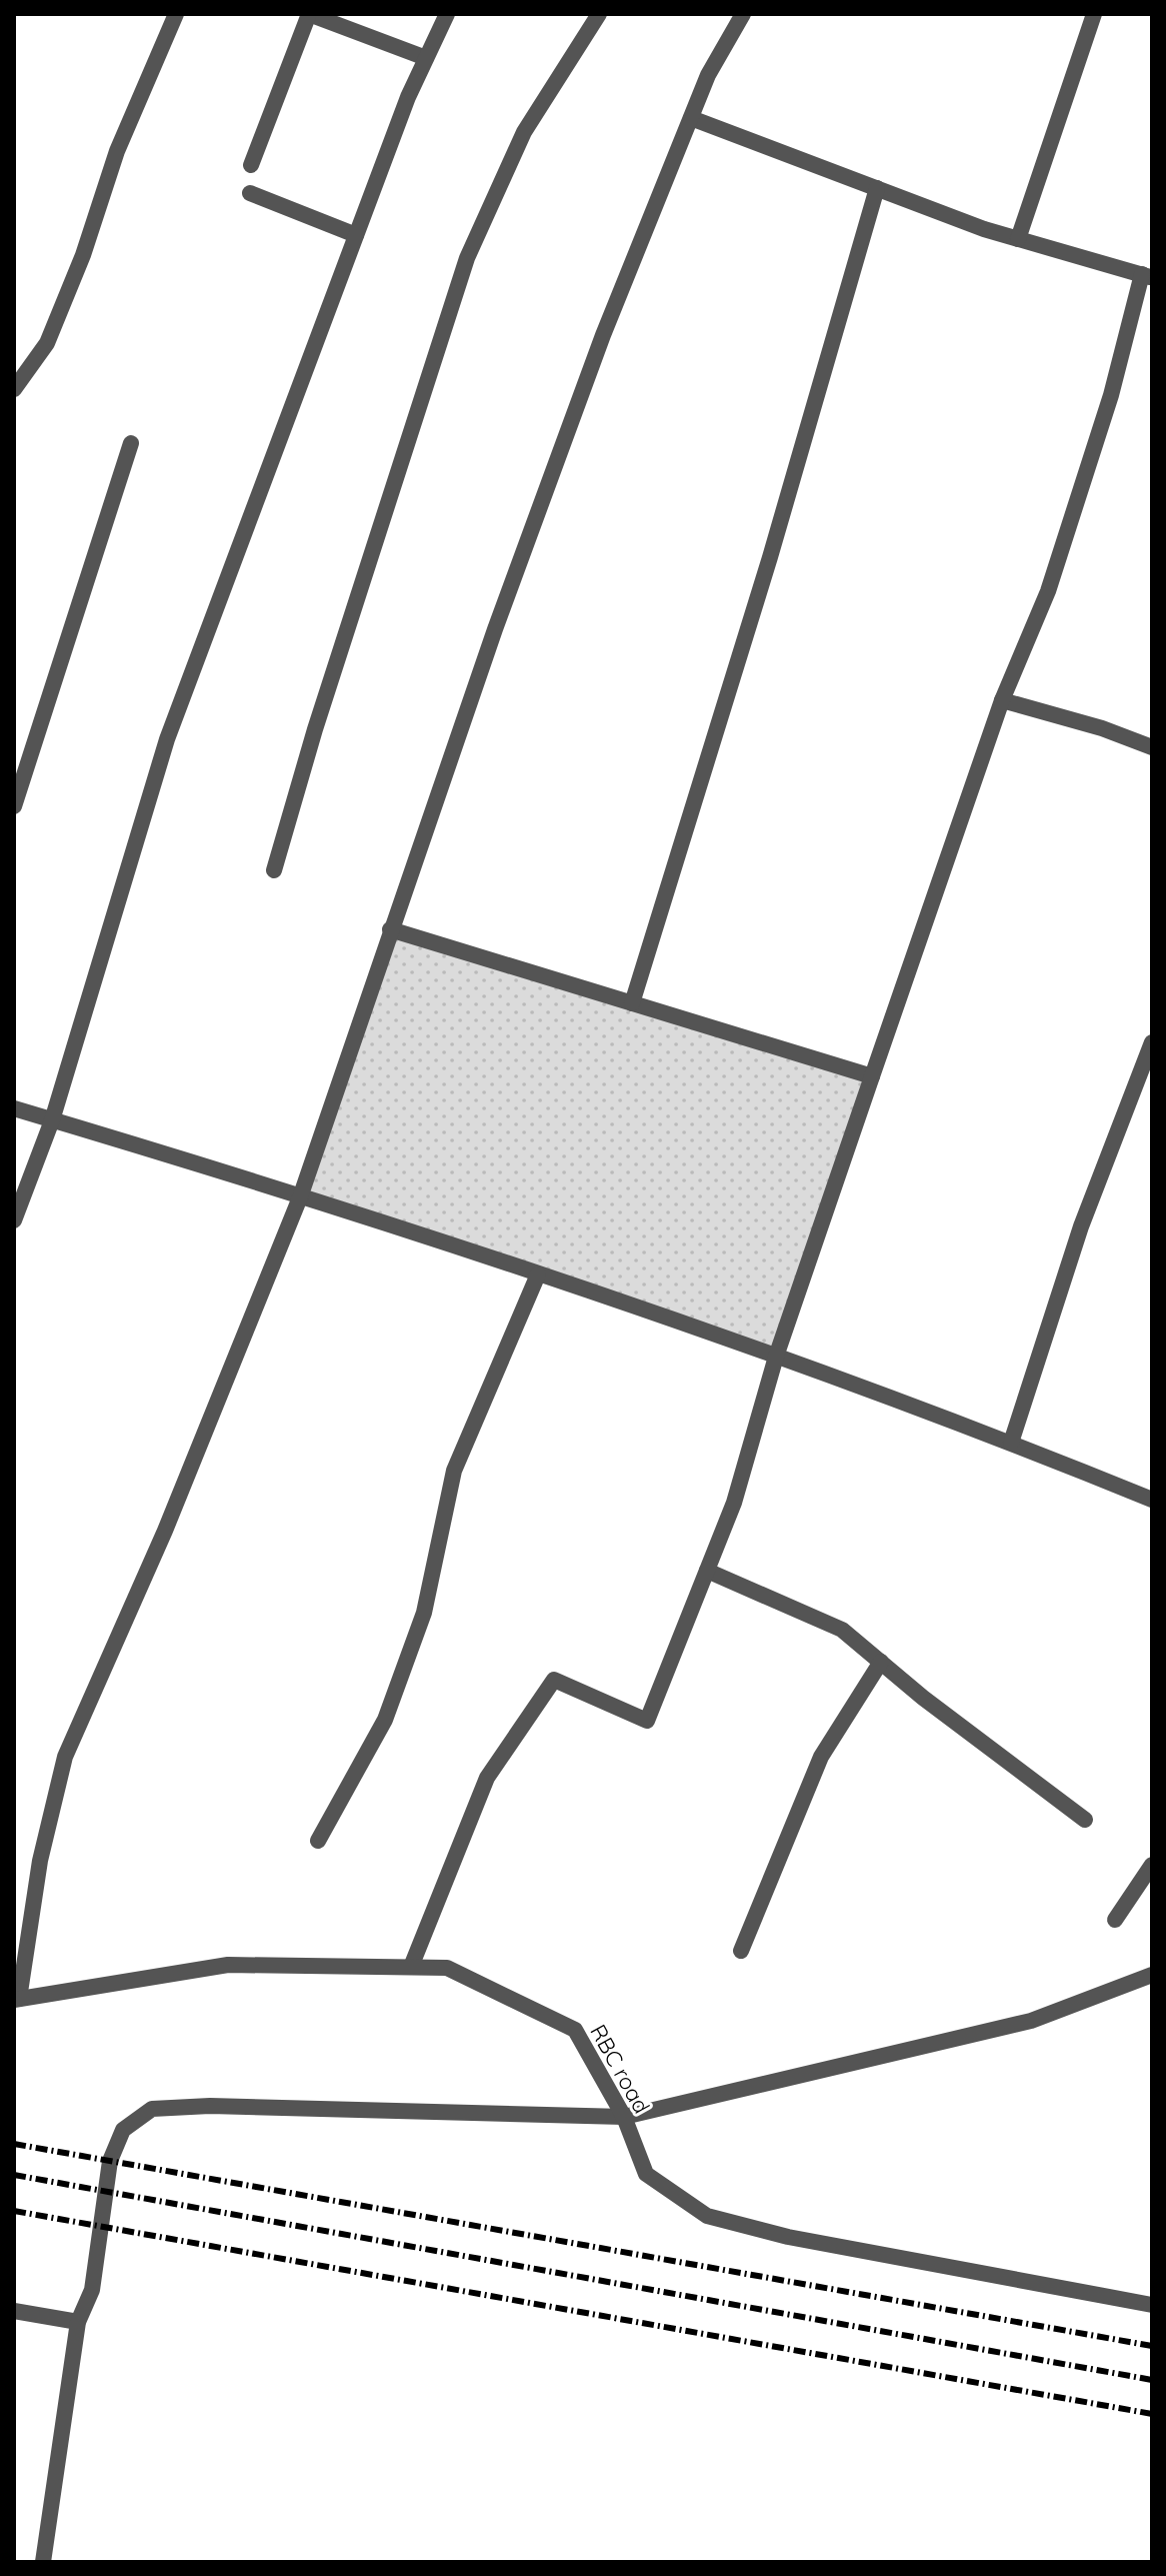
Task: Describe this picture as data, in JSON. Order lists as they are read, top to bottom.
{
  "streets": {
    "street": ["RBC road"]
  }
}
